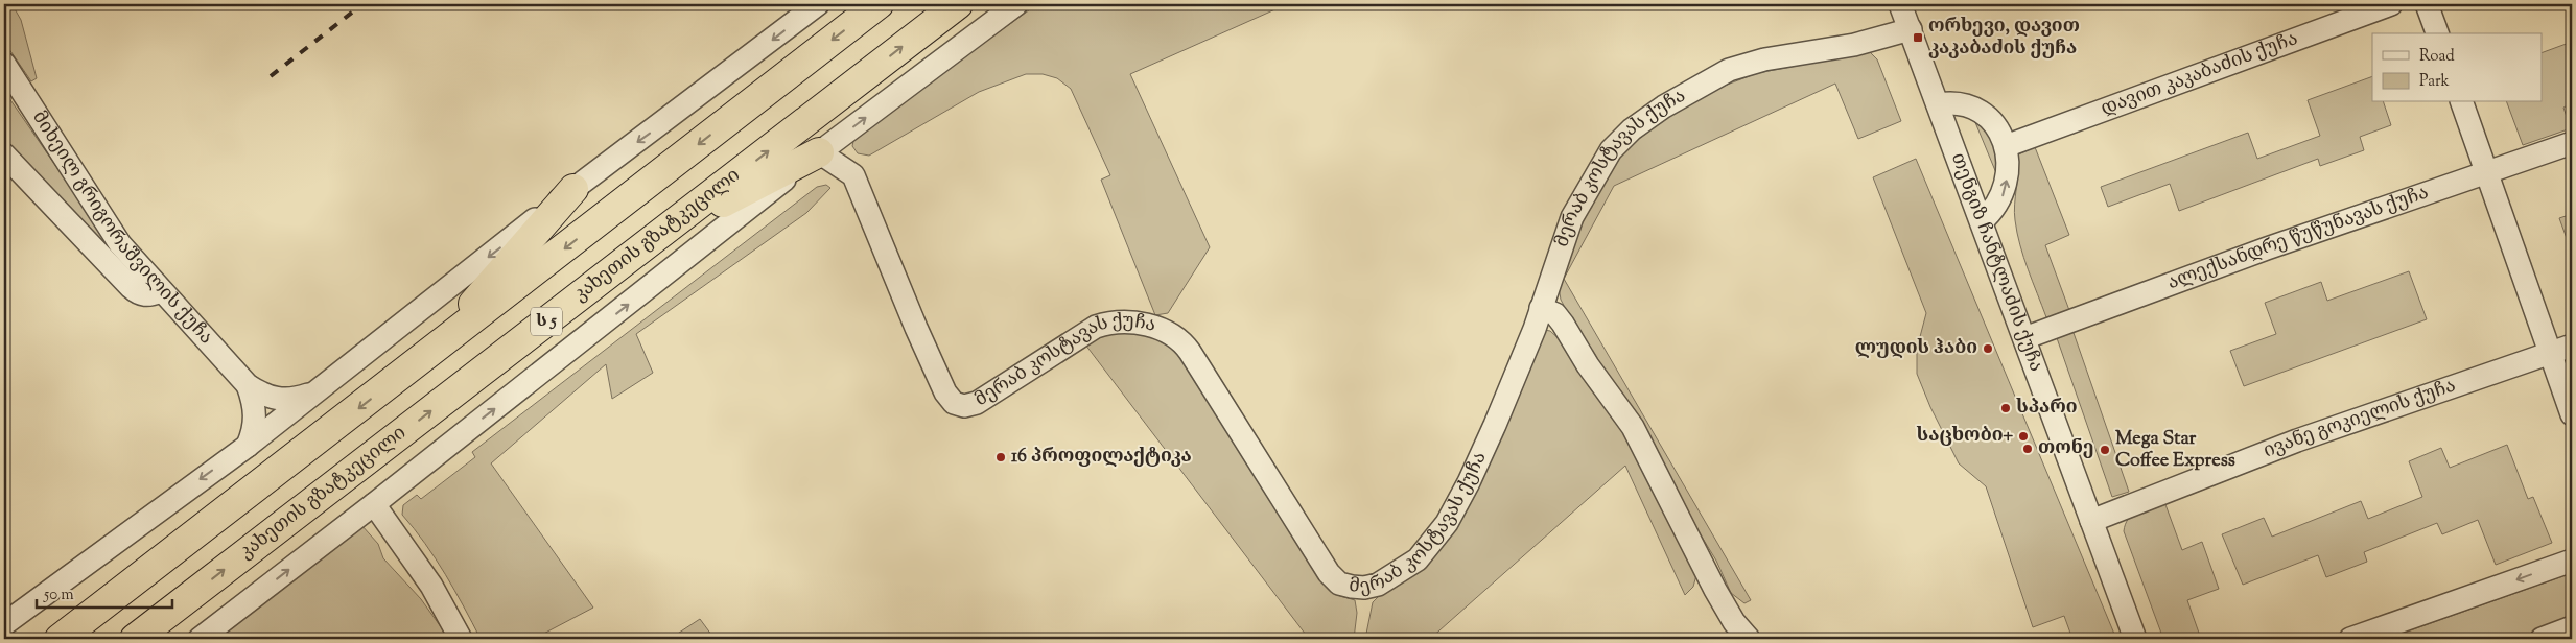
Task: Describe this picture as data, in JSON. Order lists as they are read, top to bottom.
{
  "streets": {
    "highway": ["კახეთის გზატკეცილი", "ს 5"],
    "street": [
      "დავით კაკაბაძის ქუჩა",
      "მერაბ კოსტავას ქუჩა",
      "მიხეილ გრიგორაშვილის ქუჩა",
      "ალექსანდრე წუწუნავას ქუჩა",
      "თენგიზ ჩანტლაძის ქუჩა",
      "ივანე გოკიელის ქუჩა"
    ]
  },
  "crossings": [
    ["მერაბ კოსტავას ქუჩა", "კახეთის გზატკეცილი"],
    ["მერაბ კოსტავას ქუჩა", "თენგიზ ჩანტლაძის ქუჩა"],
    ["ალექსანდრე წუწუნავას ქუჩა", "თენგიზ ჩანტლაძის ქუჩა"],
    ["თენგიზ ჩანტლაძის ქუჩა", "ივანე გოკიელის ქუჩა"]
  ],
  "places": {
    "transit": ["ორხევი, დავით კაკაბაძის ქუჩა"],
    "other": [
      "ლუდის ჰაბი",
      "სპარი",
      "საცხობი+",
      "თონე",
      "Mega Star Coffee Express",
      "16 პროფილაქტიკა"
    ]
  },
  "legend": ["Road", "Park"],
  "scale_bar": "50 m"
}
